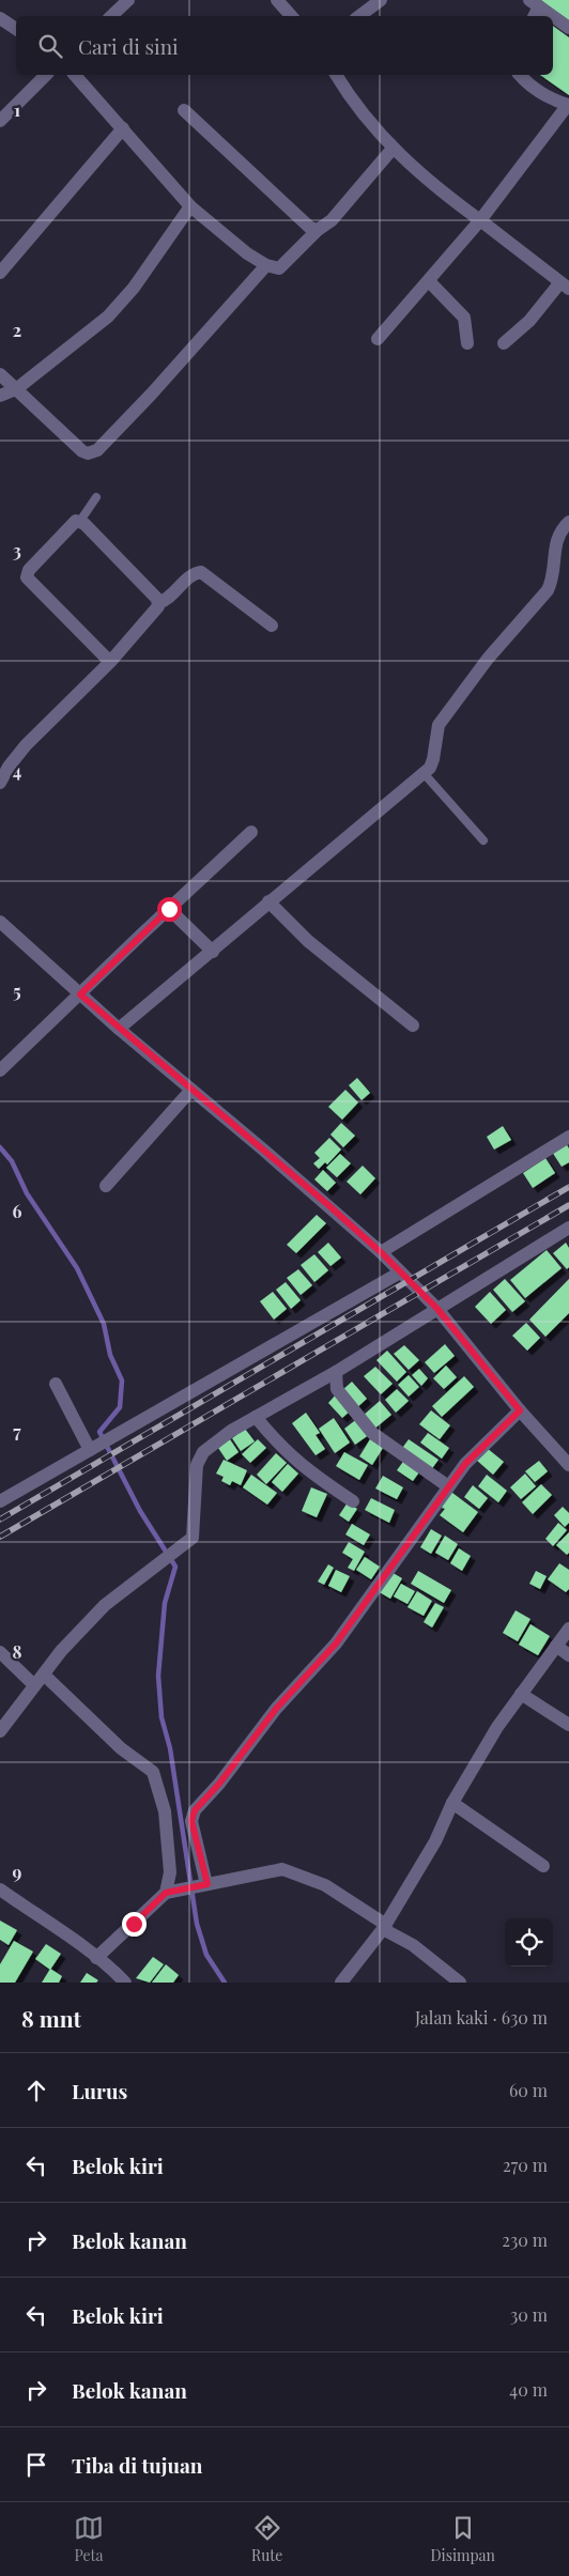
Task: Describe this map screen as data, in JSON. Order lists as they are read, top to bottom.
{
  "page": {
    "search": "Cari di sini",
    "heading": ["8 mnt", "Jalan kaki · 630 m"],
    "list": [
      ["Lurus", "60 m"],
      ["Belok kiri", "270 m"],
      ["Belok kanan", "230 m"],
      ["Belok kiri", "30 m"],
      ["Belok kanan", "40 m"],
      "Tiba di tujuan"
    ],
    "nav": ["Peta", "Rute", "Disimpan"]
  },
  "grid": {
    "rows": [
      "1",
      "2",
      "3",
      "4",
      "5",
      "6",
      "7",
      "8",
      "9"
    ]
  }
}
